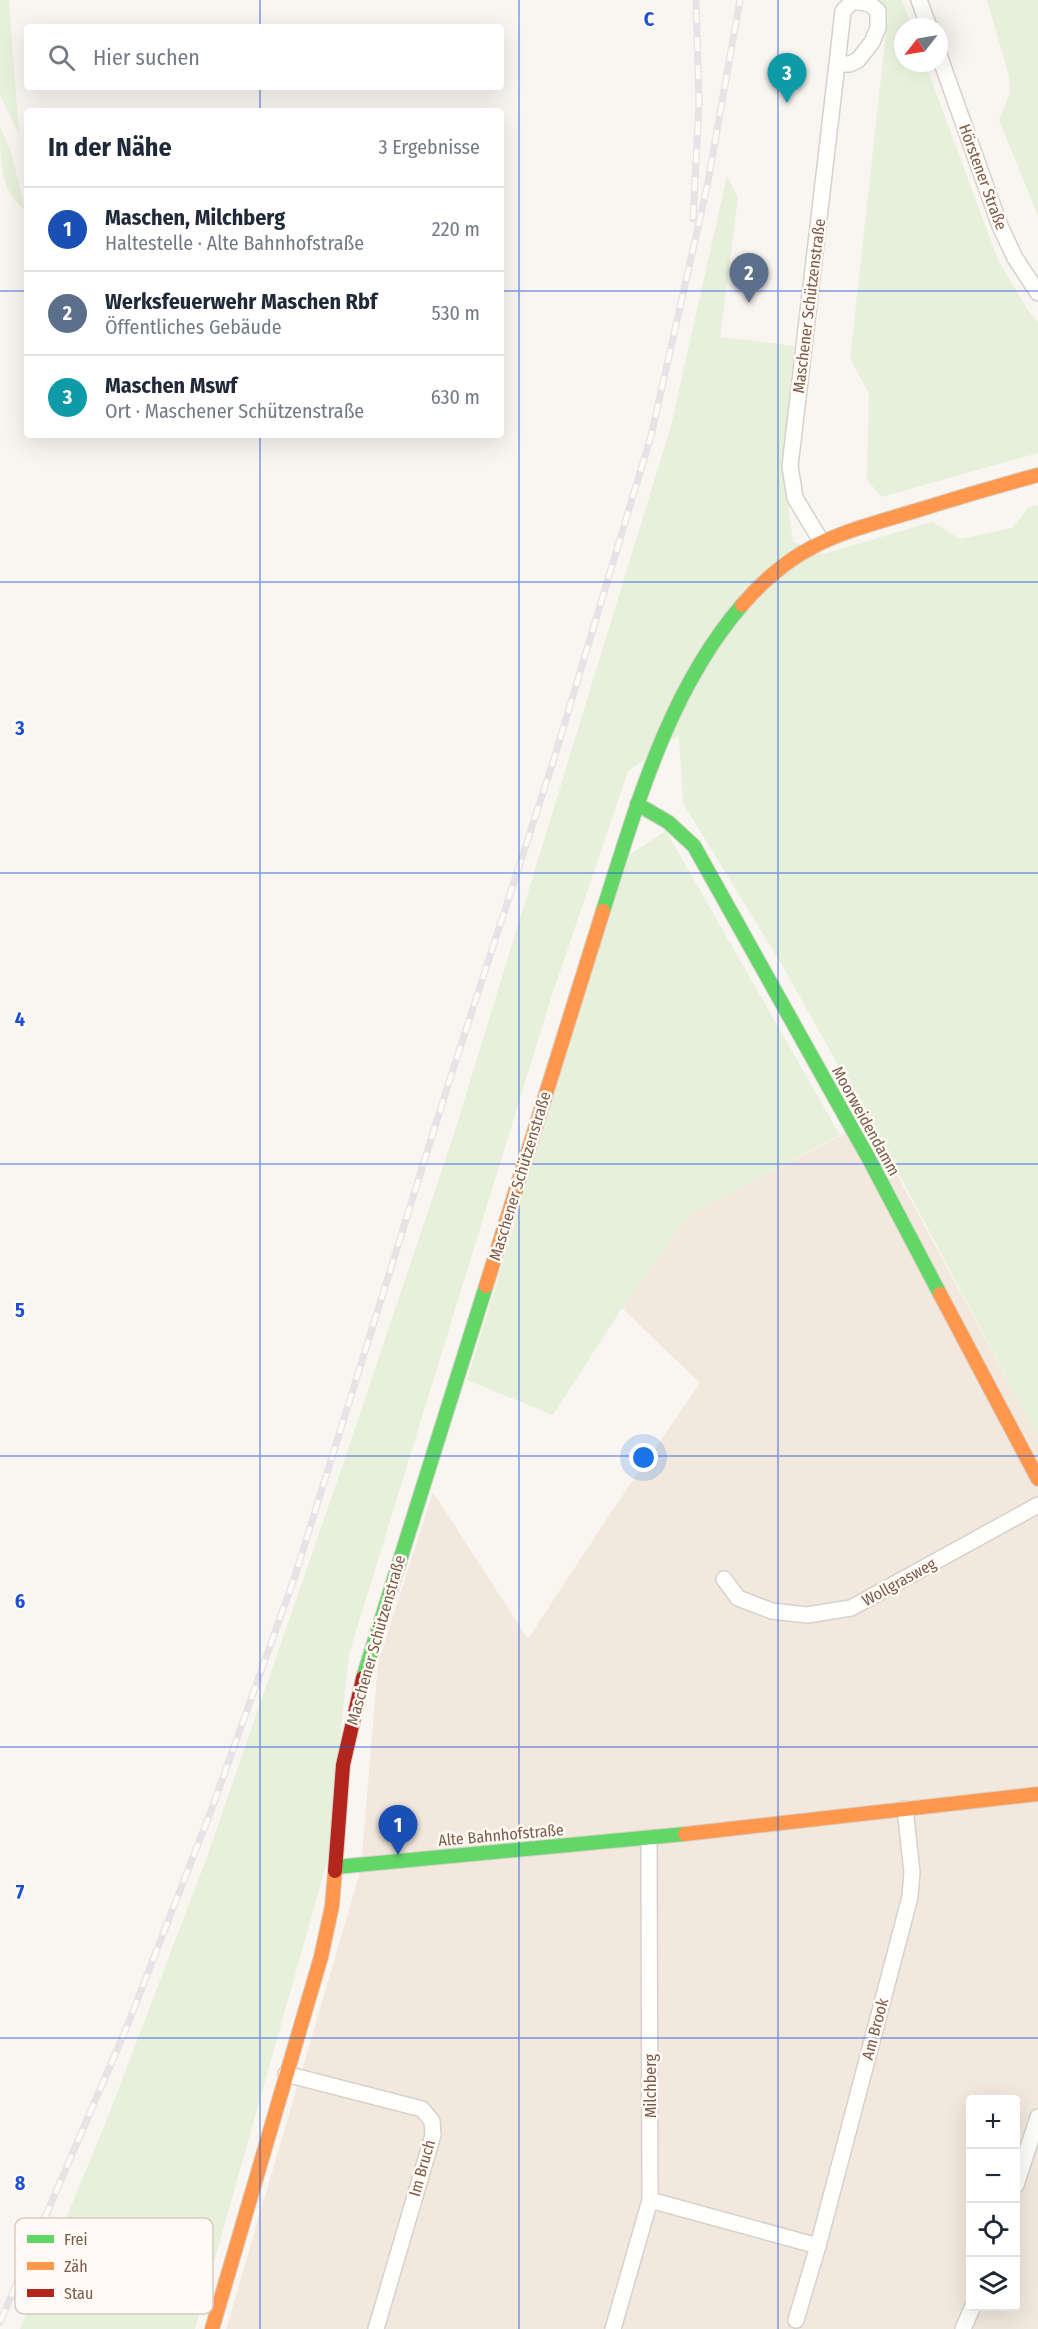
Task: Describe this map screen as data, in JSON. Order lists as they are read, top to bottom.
{
  "streets": {
    "main road": ["Maschener Schützenstraße", "Moorweidendamm", "Alte Bahnhofstraße"],
    "street": [
      "Hörstener Straße",
      "Wollgrasweg",
      "Am Brook",
      "Milchberg",
      "Im Bruch"
    ]
  },
  "crossings": [
    ["Maschener Schützenstraße", "Moorweidendamm"],
    ["Maschener Schützenstraße", "Alte Bahnhofstraße"],
    ["Alte Bahnhofstraße", "Am Brook"],
    ["Alte Bahnhofstraße", "Milchberg"]
  ],
  "legend": ["Frei", "Zäh", "Stau"],
  "north": "bottom left",
  "page": {
    "search": "Hier suchen",
    "pins": ["3", "2", "1"],
    "heading": ["In der Nähe", "3 Ergebnisse"],
    "list": [
      {
        "mark": "1",
        "name": "Maschen, Milchberg",
        "note": "Haltestelle · Alte Bahnhofstraße",
        "value": "220 m"
      },
      {
        "mark": "2",
        "name": "Werksfeuerwehr Maschen Rbf",
        "note": "Öffentliches Gebäude",
        "value": "530 m"
      },
      {
        "mark": "3",
        "name": "Maschen Mswf",
        "note": "Ort · Maschener Schützenstraße",
        "value": "630 m"
      }
    ],
    "map_buttons": ["+", "−"]
  },
  "grid": {
    "columns": ["C"],
    "rows": [
      "3",
      "4",
      "5",
      "6",
      "7",
      "8"
    ]
  }
}
